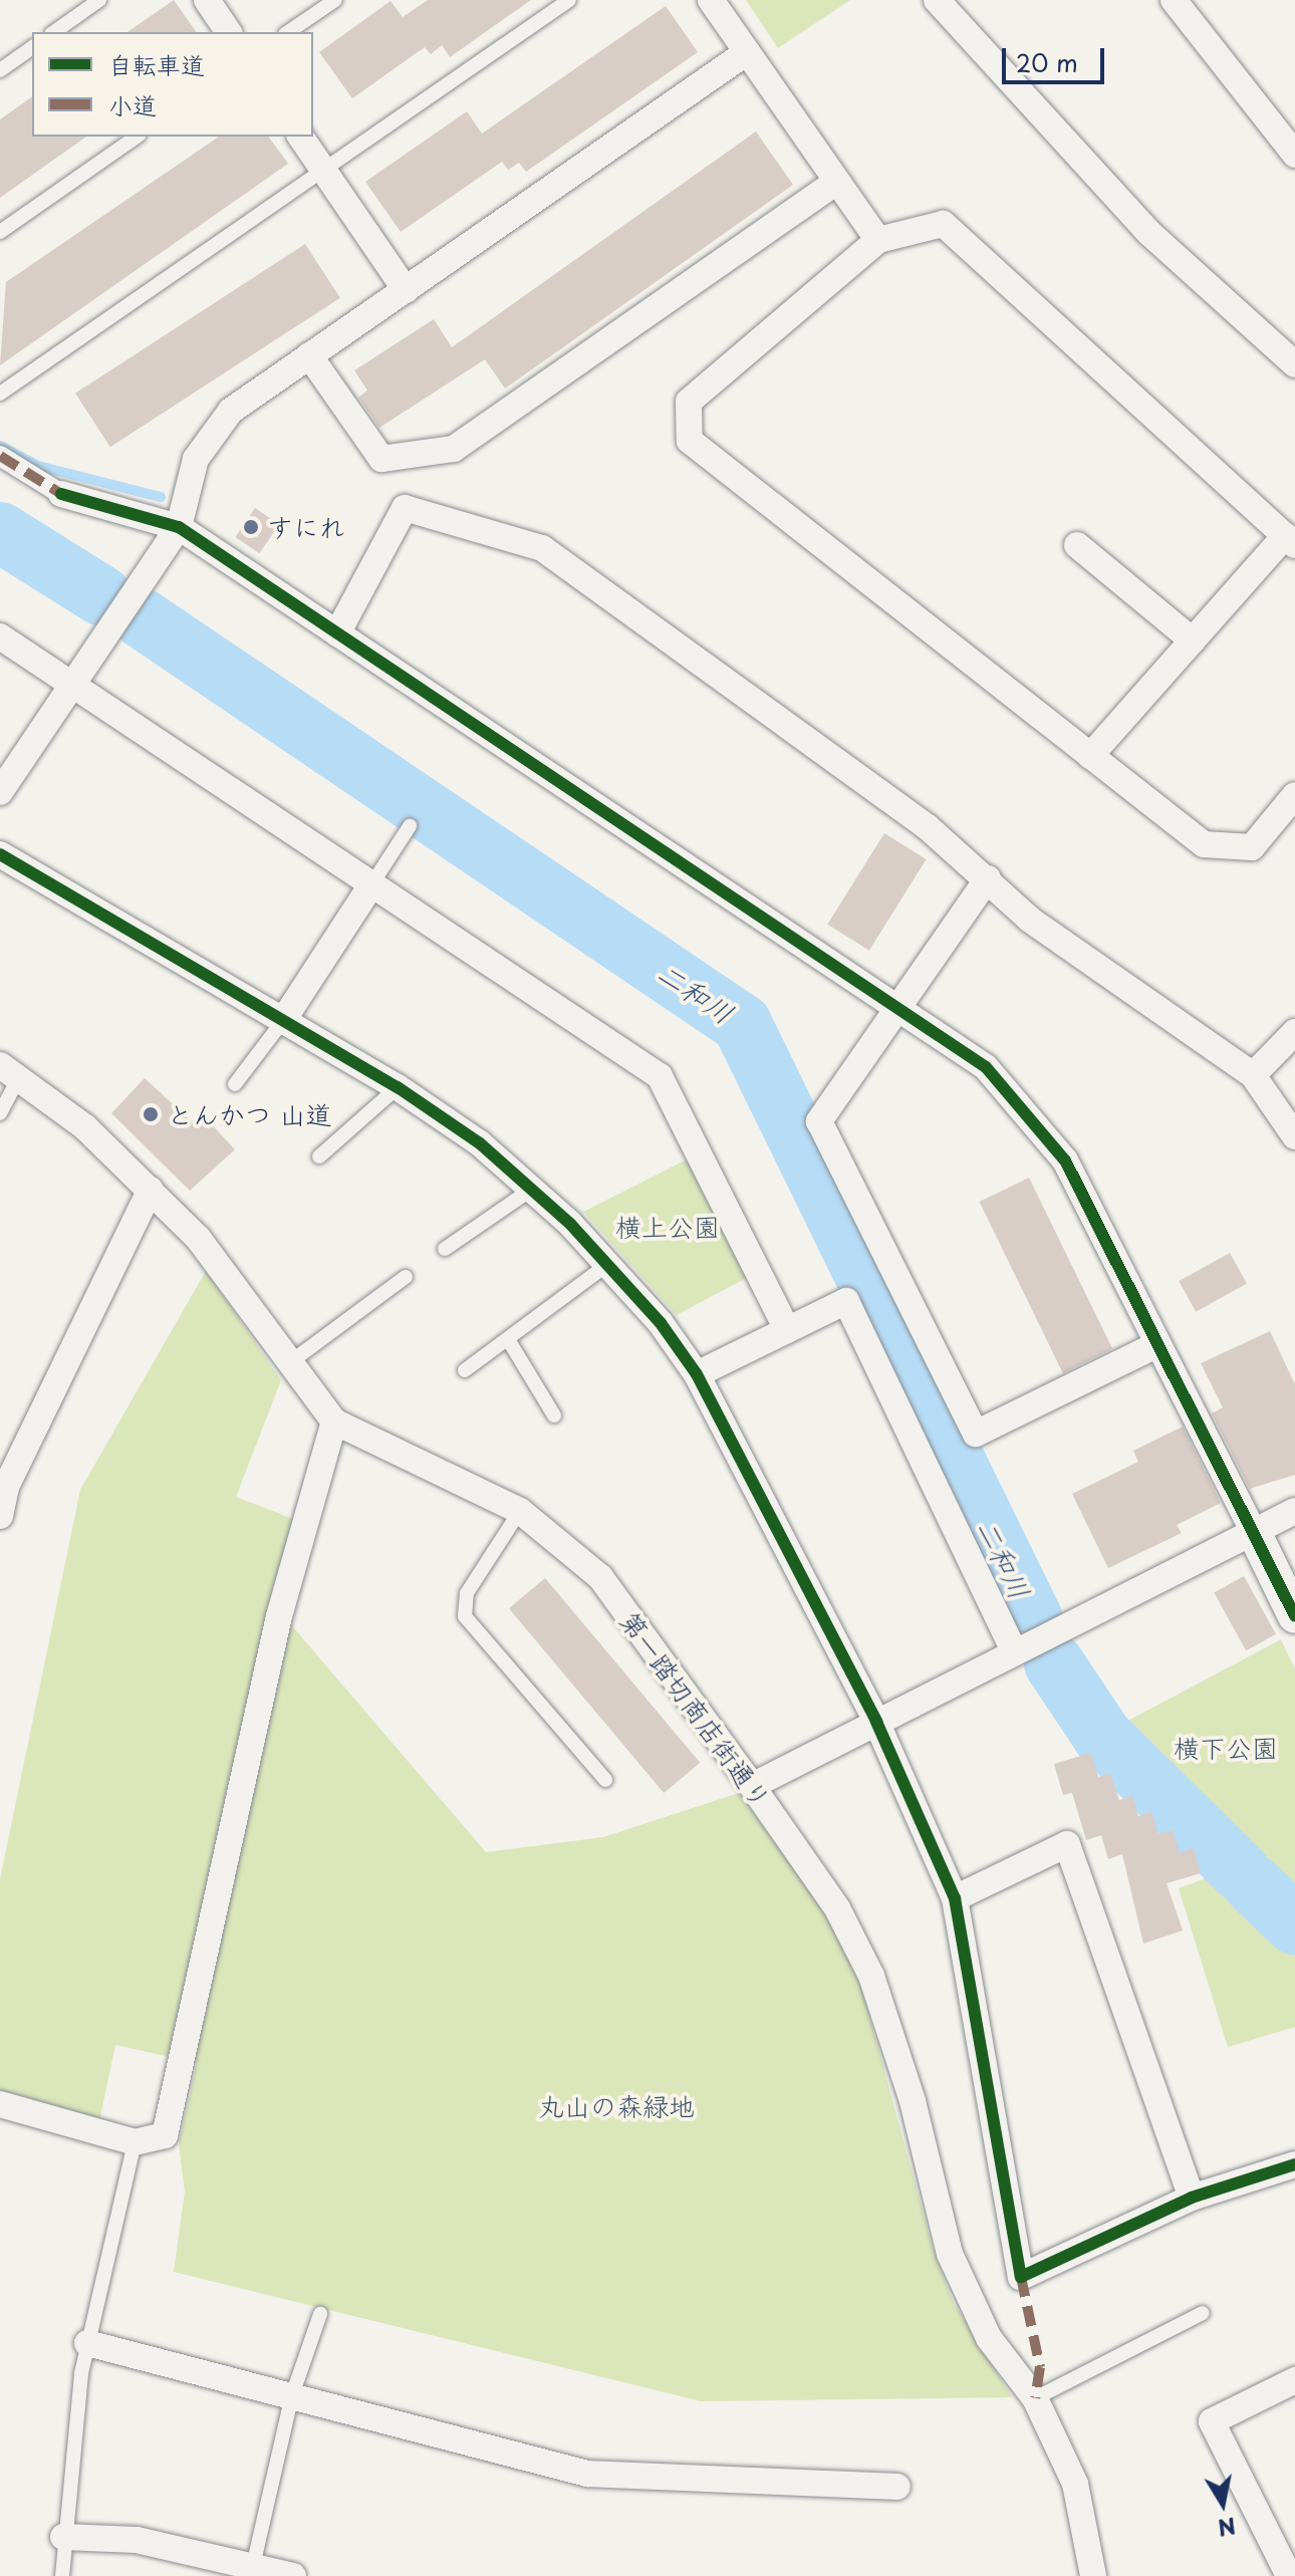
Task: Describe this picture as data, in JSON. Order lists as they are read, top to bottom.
{
  "streets": {
    "street": ["第一踏切商店街通り"]
  },
  "water": ["二和川"],
  "parks": ["横上公園", "横下公園", "丸山の森緑地"],
  "places": ["すにれ", "とんかつ 山道"],
  "legend": ["自転車道", "小道"],
  "scale_bar": "20 m",
  "north": "bottom"
}
